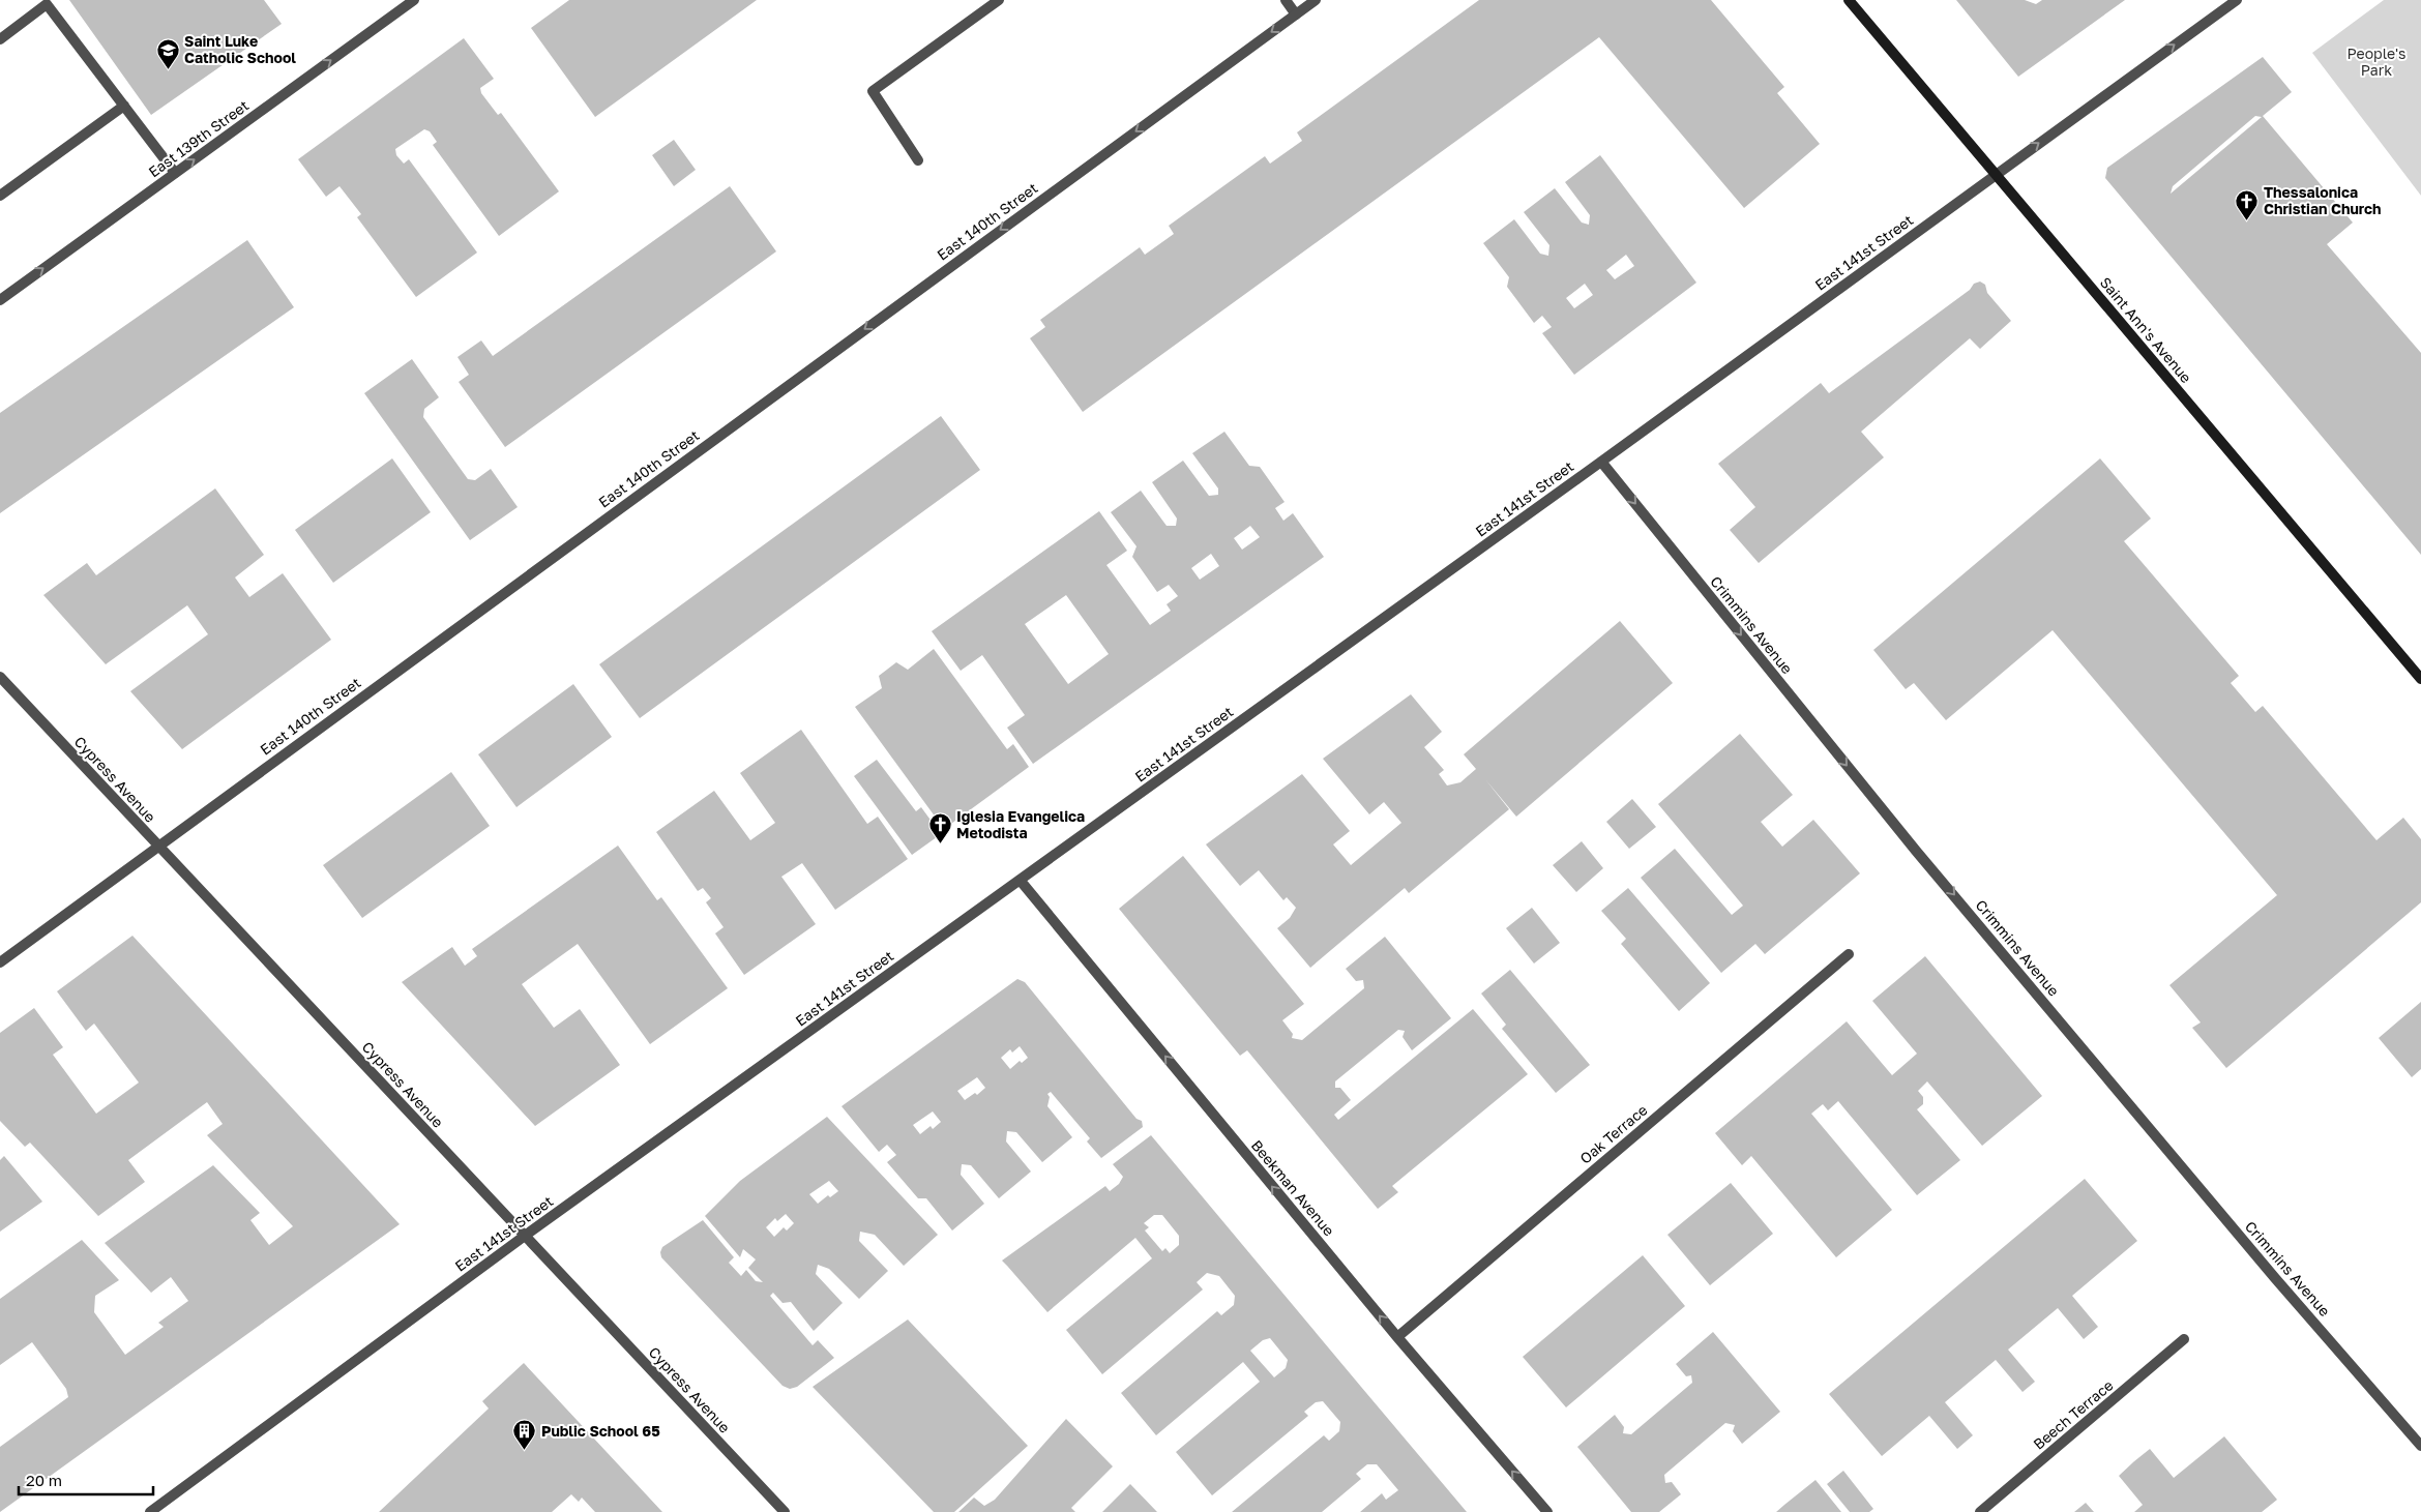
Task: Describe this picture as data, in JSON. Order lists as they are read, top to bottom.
{
  "streets": {
    "street": [
      "East 139th Street",
      "East 140th Street",
      "East 141st Street",
      "Saint Ann's Avenue",
      "Crimmins Avenue",
      "Cypress Avenue",
      "Oak Terrace",
      "Beekman Avenue",
      "Beech Terrace"
    ]
  },
  "crossings": [
    ["East 140th Street", "Cypress Avenue"],
    ["East 141st Street", "Saint Ann's Avenue"],
    ["East 141st Street", "Crimmins Avenue"],
    ["East 141st Street", "Cypress Avenue"],
    ["East 141st Street", "Beekman Avenue"],
    ["Oak Terrace", "Beekman Avenue"]
  ],
  "one_way": ["East 140th Street", "Crimmins Avenue", "Beekman Avenue"],
  "parks": ["People's Park"],
  "places": {
    "school or university": ["Saint Luke Catholic School"],
    "church": ["Thessalonica Christian Church", "Iglesia Evangelica Metodista"],
    "building": ["Public School 65"]
  },
  "scale_bar": "20 m"
}
